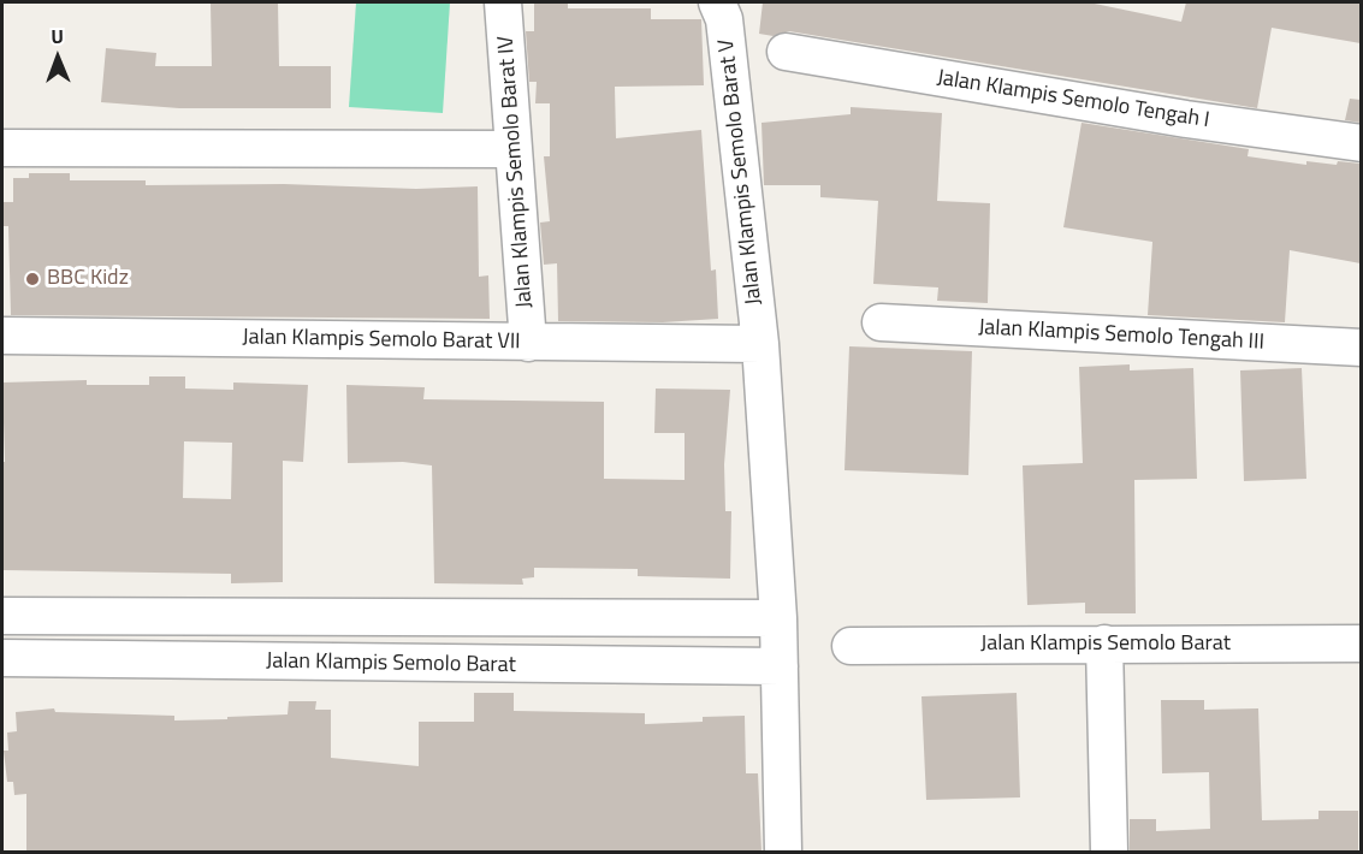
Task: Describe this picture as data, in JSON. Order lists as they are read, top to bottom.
{
  "streets": {
    "street": [
      "Jalan Klampis Semolo Tengah I",
      "Jalan Klampis Semolo Barat IV",
      "Jalan Klampis Semolo Barat V",
      "Jalan Klampis Semolo Tengah III",
      "Jalan Klampis Semolo Barat VII",
      "Jalan Klampis Semolo Barat"
    ]
  },
  "crossings": [
    ["Jalan Klampis Semolo Barat IV", "Jalan Klampis Semolo Barat VII"],
    ["Jalan Klampis Semolo Barat V", "Jalan Klampis Semolo Barat VII"]
  ],
  "places": ["BBC Kidz"],
  "north": "top"
}
